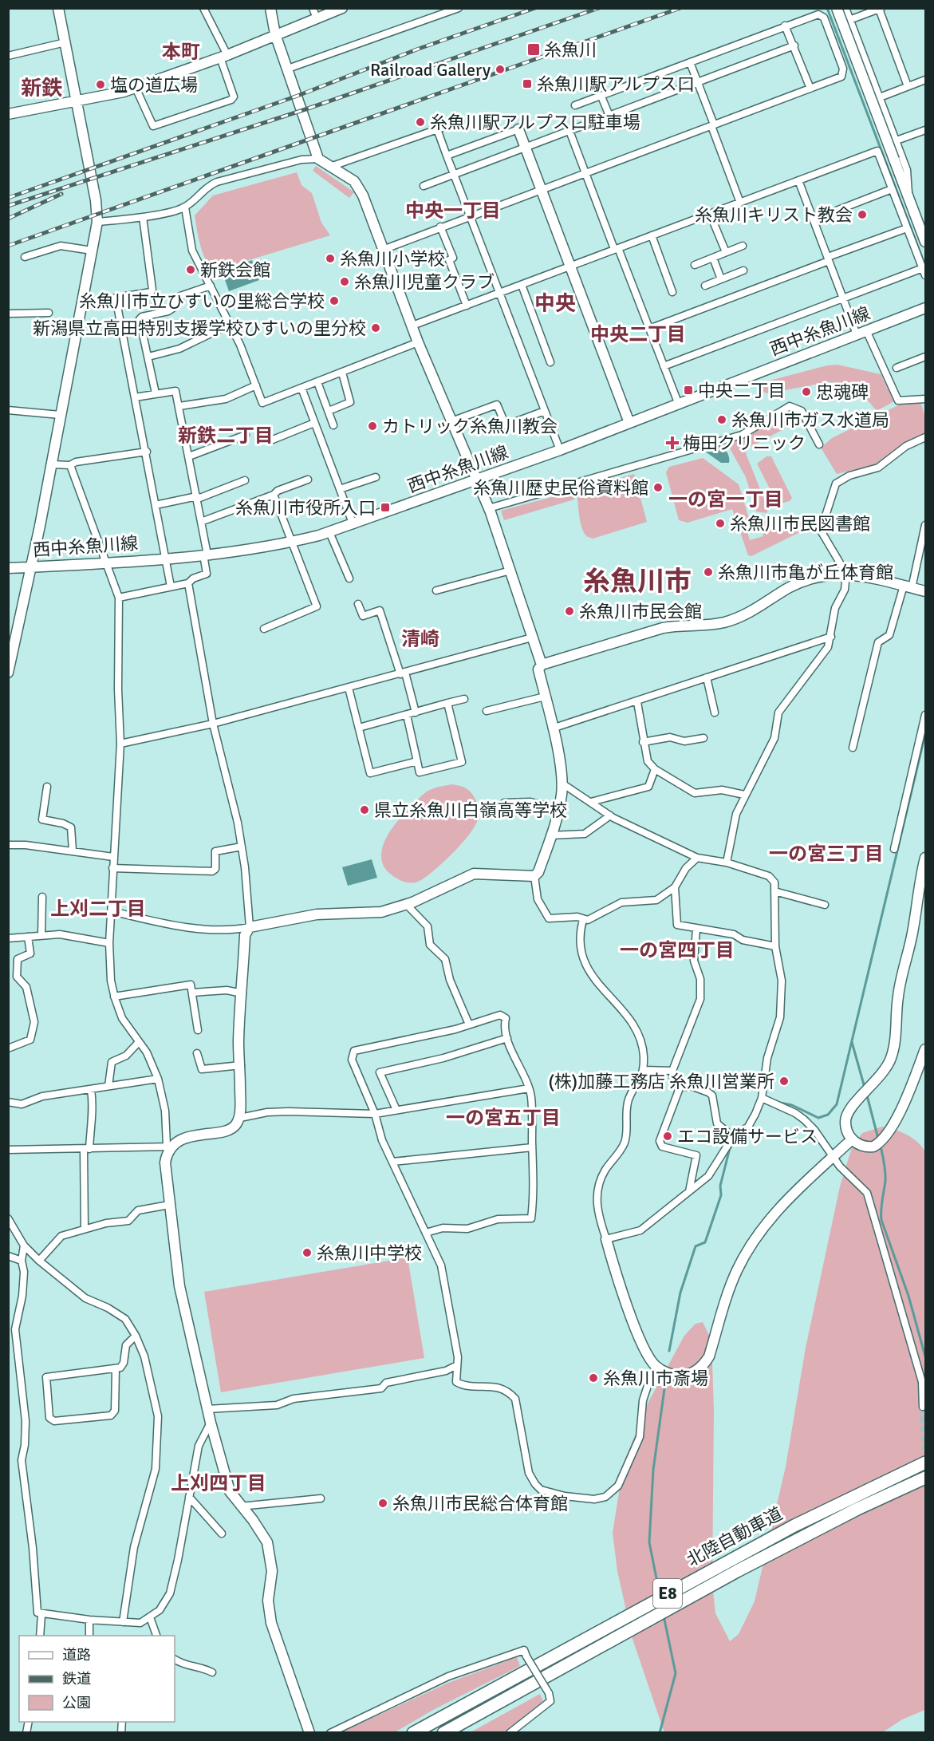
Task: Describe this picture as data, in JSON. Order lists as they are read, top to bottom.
{
  "streets": {
    "highway": ["北陸自動車道", "E8"],
    "street": ["西中糸魚川線"]
  },
  "districts": [
    "本町",
    "新鉄",
    "中央一丁目",
    "中央",
    "中央二丁目",
    "新鉄二丁目",
    "一の宮一丁目",
    "糸魚川市",
    "清崎",
    "一の宮三丁目",
    "上刈二丁目",
    "一の宮四丁目",
    "一の宮五丁目",
    "上刈四丁目"
  ],
  "places": {
    "transit": [
      "糸魚川",
      "糸魚川駅アルプス口",
      "中央二丁目",
      "糸魚川市役所入口"
    ],
    "other": [
      "Railroad Gallery",
      "塩の道広場",
      "糸魚川駅アルプス口駐車場",
      "糸魚川キリスト教会",
      "糸魚川小学校",
      "新鉄会館",
      "糸魚川児童クラブ",
      "糸魚川市立ひすいの里総合学校",
      "新潟県立高田特別支援学校ひすいの里分校",
      "忠魂碑",
      "糸魚川市ガス水道局",
      "カトリック糸魚川教会",
      "糸魚川歴史民俗資料館",
      "糸魚川市民図書館",
      "糸魚川市亀が丘体育館",
      "糸魚川市民会館",
      "県立糸魚川白嶺高等学校",
      "(株)加藤工務店 糸魚川営業所",
      "エコ設備サービス",
      "糸魚川中学校",
      "糸魚川市斎場",
      "糸魚川市民総合体育館"
    ],
    "health": ["梅田クリニック"]
  },
  "legend": ["道路", "鉄道", "公園"]
}
